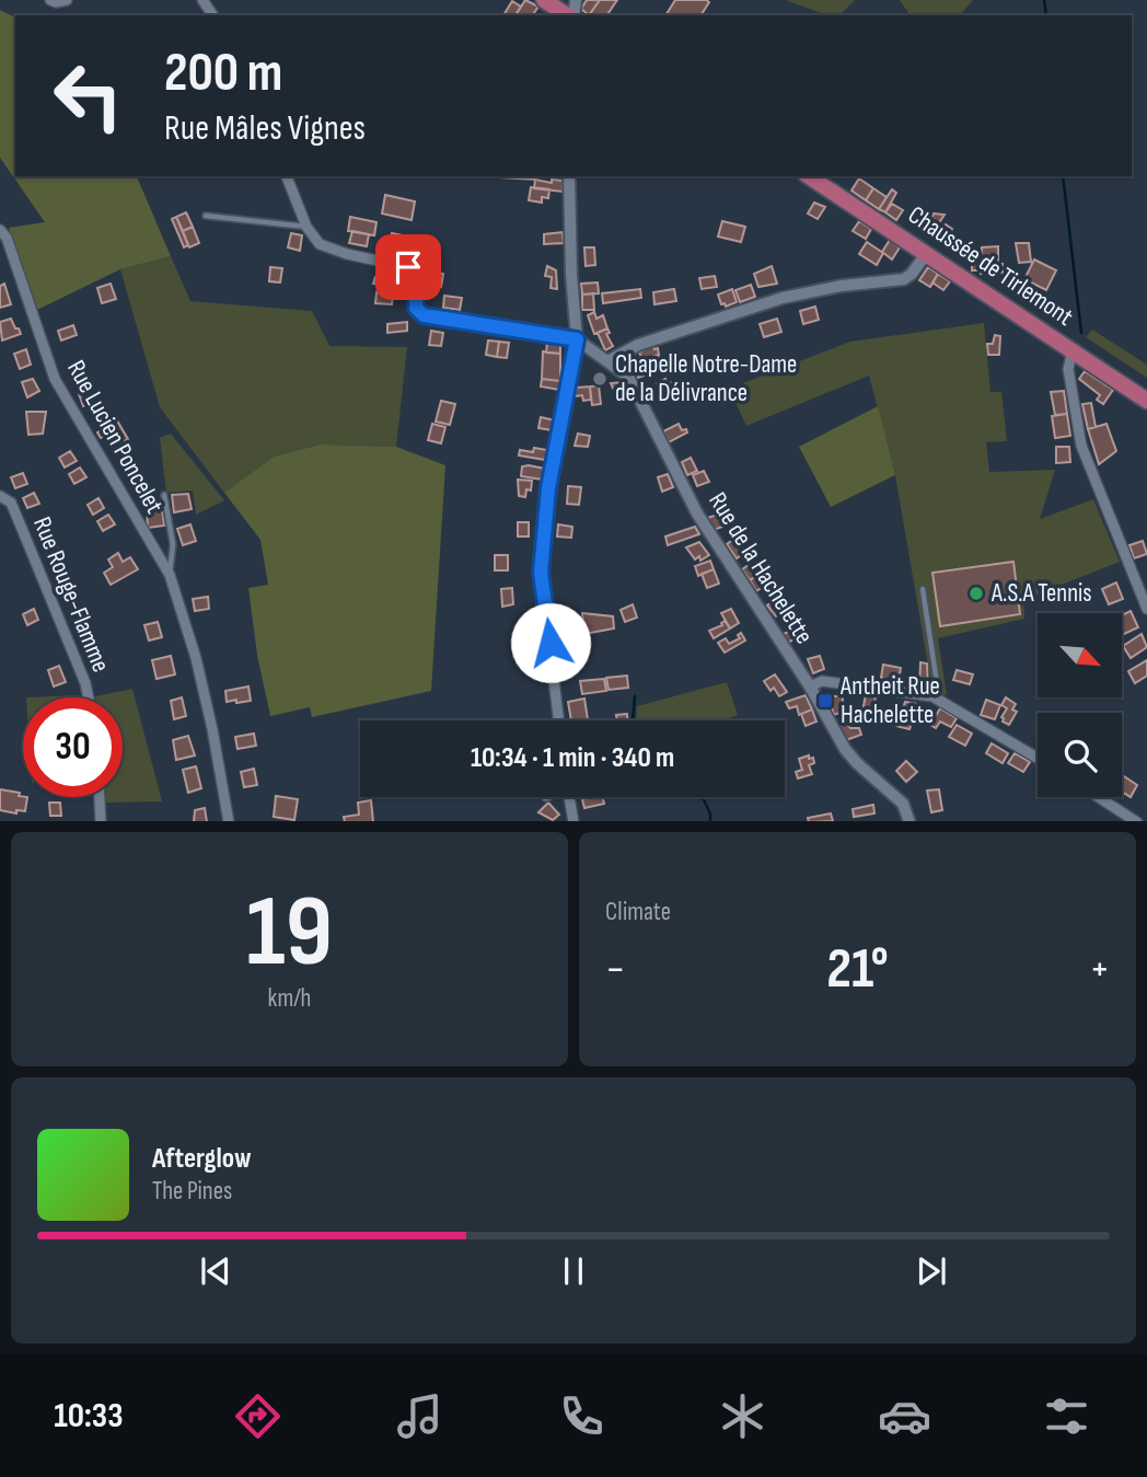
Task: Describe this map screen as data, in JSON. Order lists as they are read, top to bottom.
{
  "streets": {
    "main road": ["Chaussée de Tirlemont"],
    "street": ["Rue Lucien Poncelet", "Rue de la Hachelette", "Rue Rouge-Flamme"]
  },
  "places": {
    "other": ["Chapelle Notre-Dame de la Délivrance", "A.S.A Tennis"],
    "transit": ["Antheit Rue Hachelette"]
  },
  "north": "bottom right",
  "page": {
    "turn": ["200 m", "Rue Mâles Vignes"],
    "limit": "30",
    "trip": "10:34 · 1 min · 340 m",
    "tile": [
      ["19", "km/h"],
      "Climate"
    ],
    "heat": ["−", "21°", "+"],
    "song": ["Afterglow", "The Pines"],
    "tabs": "10:33"
  }
}
